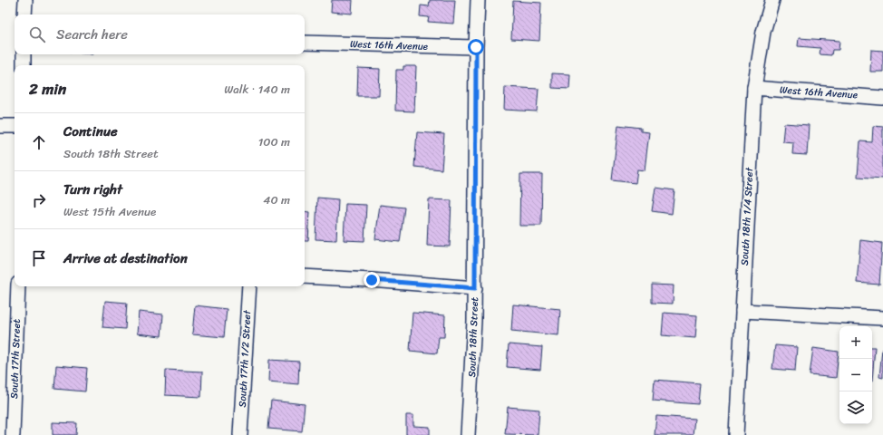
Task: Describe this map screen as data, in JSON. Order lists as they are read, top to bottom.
{
  "streets": {
    "street": [
      "West 16th Avenue",
      "South 18th 1/4 Street",
      "South 18th Street",
      "South 17th Street",
      "South 17th 1/2 Street"
    ]
  },
  "crossings": [
    ["West 16th Avenue", "South 18th 1/4 Street"],
    ["West 16th Avenue", "South 18th Street"]
  ],
  "page": {
    "search": "Search here",
    "heading": ["2 min", "Walk · 140 m"],
    "list": [
      ["Continue", "South 18th Street", "100 m"],
      ["Turn right", "West 15th Avenue", "40 m"],
      "Arrive at destination"
    ],
    "map_buttons": ["+", "−"]
  }
}
